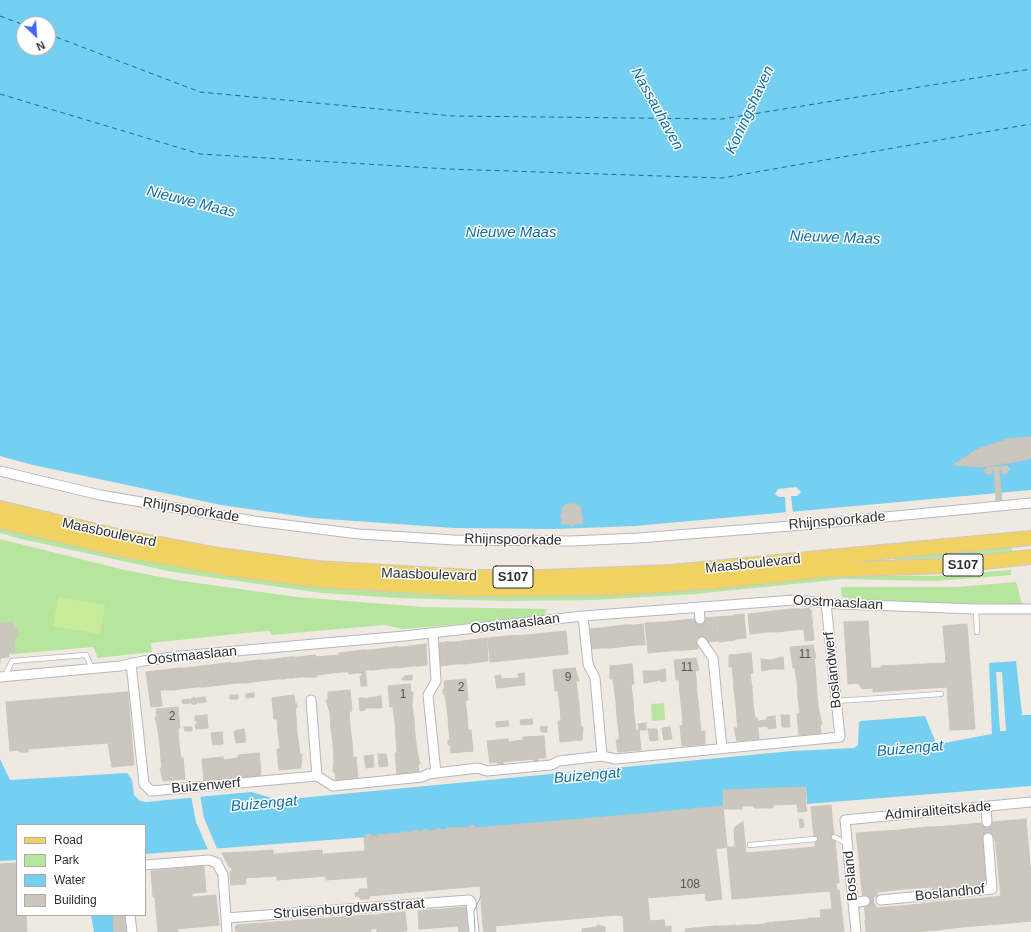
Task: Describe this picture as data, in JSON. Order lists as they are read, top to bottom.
{
  "streets": {
    "main road": ["Maasboulevard", "S107"],
    "street": [
      "Rhijnspoorkade",
      "Oostmaaslaan",
      "Boslandwerf",
      "Buizenwerf",
      "Admiraliteitskade",
      "Bosland",
      "Boslandhof",
      "Struisenburgdwarsstraat"
    ]
  },
  "crossings": [
    ["Oostmaaslaan", "Boslandwerf"],
    ["Oostmaaslaan", "Buizenwerf"],
    ["Admiraliteitskade", "Bosland"]
  ],
  "water": [
    "Nassauhaven",
    "Koningshaven",
    "Nieuwe Maas",
    "Buizengat"
  ],
  "house_numbers": [
    "11",
    "11",
    "9",
    "2",
    "1",
    "2",
    "108"
  ],
  "legend": [
    "Road",
    "Park",
    "Water",
    "Building"
  ],
  "north": "bottom right"
}
